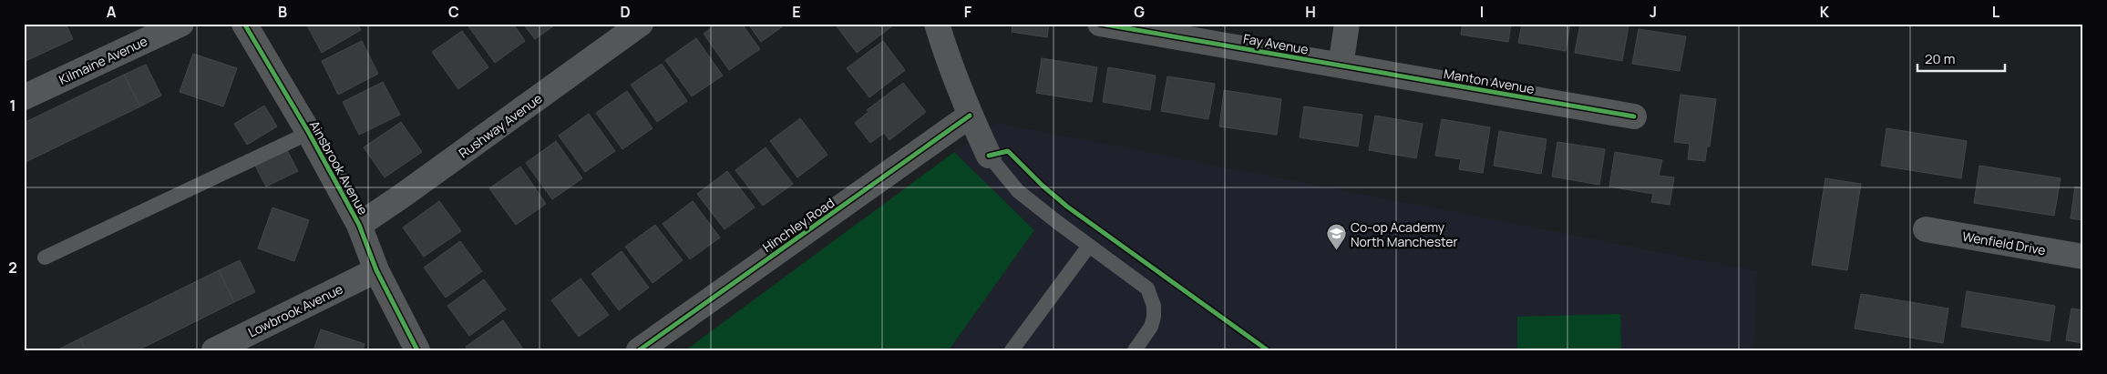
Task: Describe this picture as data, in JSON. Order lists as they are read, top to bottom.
{
  "streets": {
    "street": [
      "Fay Avenue",
      "Kilmaine Avenue",
      "Manton Avenue",
      "Rushway Avenue",
      "Ainsbrook Avenue",
      "Hinchley Road",
      "Wenfield Drive",
      "Lowbrook Avenue"
    ]
  },
  "crossings": [
    ["Fay Avenue", "Manton Avenue"],
    ["Rushway Avenue", "Ainsbrook Avenue"],
    ["Ainsbrook Avenue", "Lowbrook Avenue"]
  ],
  "places": {
    "school or university": ["Co-op Academy North Manchester"]
  },
  "scale_bar": "20 m",
  "grid": {
    "columns": [
      "A",
      "B",
      "C",
      "D",
      "E",
      "F",
      "G",
      "H",
      "I",
      "J",
      "K",
      "L"
    ],
    "rows": ["1", "2"]
  }
}
